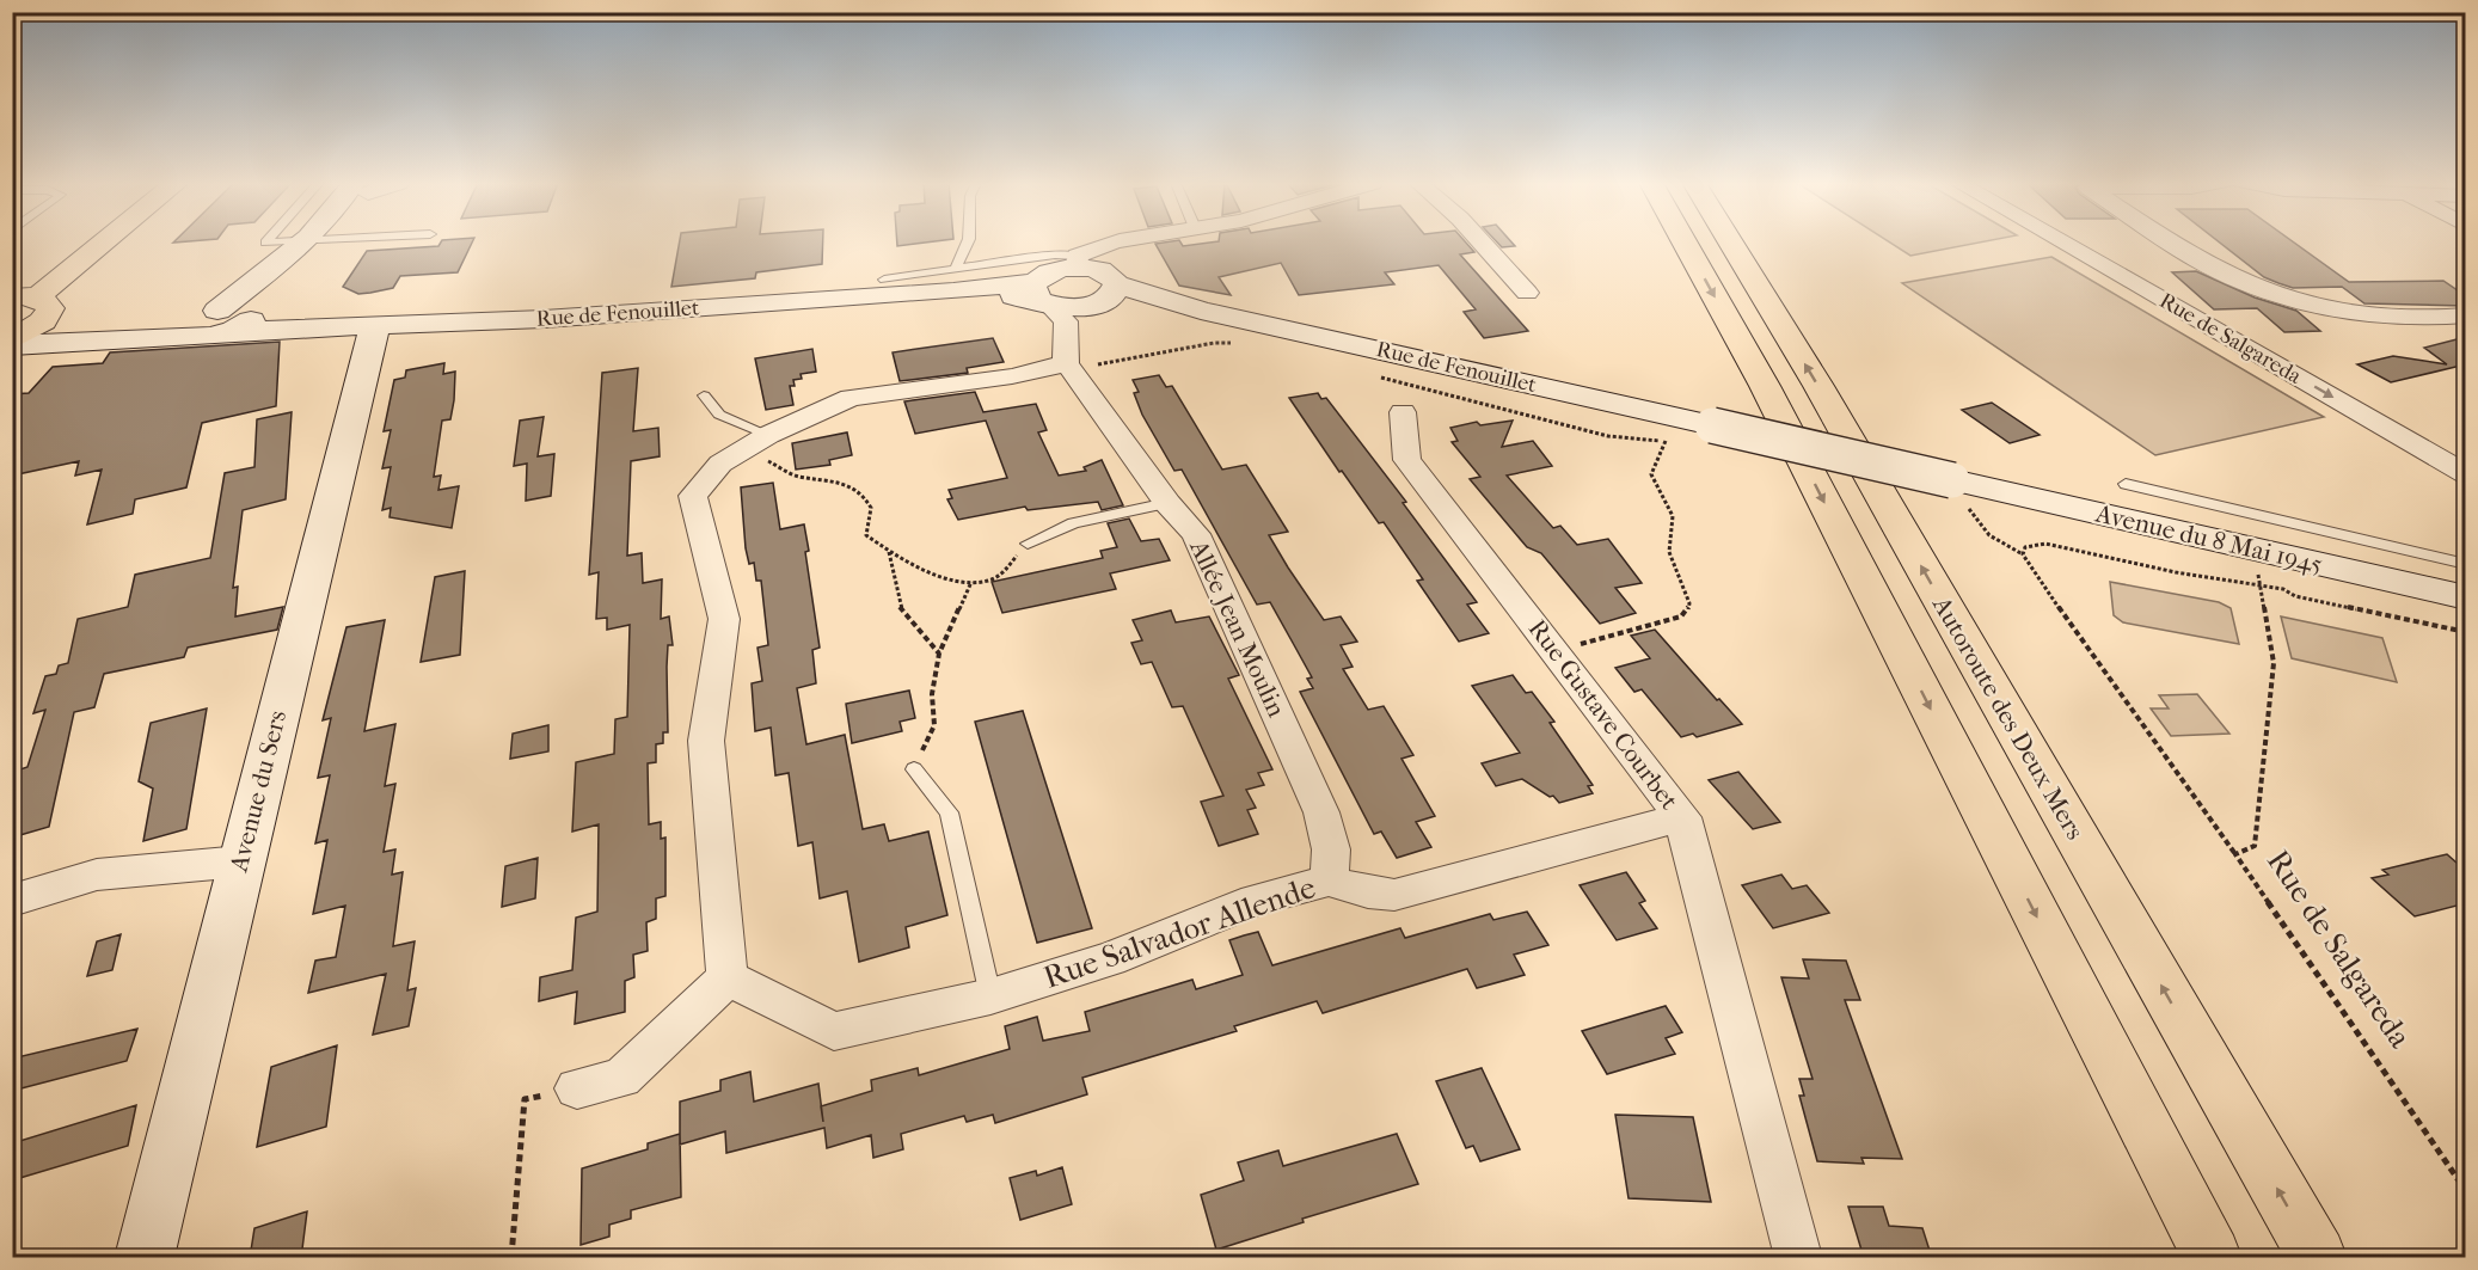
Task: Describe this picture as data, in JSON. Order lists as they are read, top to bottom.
{
  "streets": {
    "main road": [
      "Rue de Fenouillet",
      "Avenue du 8 Mai 1945",
      "Autoroute des Deux Mers",
      "Avenue du Sers"
    ],
    "street": [
      "Rue de Salgareda",
      "Allée Jean Moulin",
      "Rue Gustave Courbet",
      "Rue Salvador Allende"
    ]
  },
  "crossings": [
    ["Rue de Fenouillet", "Avenue du 8 Mai 1945"],
    ["Rue de Fenouillet", "Avenue du Sers"],
    ["Allée Jean Moulin", "Rue Salvador Allende"],
    ["Rue Gustave Courbet", "Rue Salvador Allende"]
  ]
}
